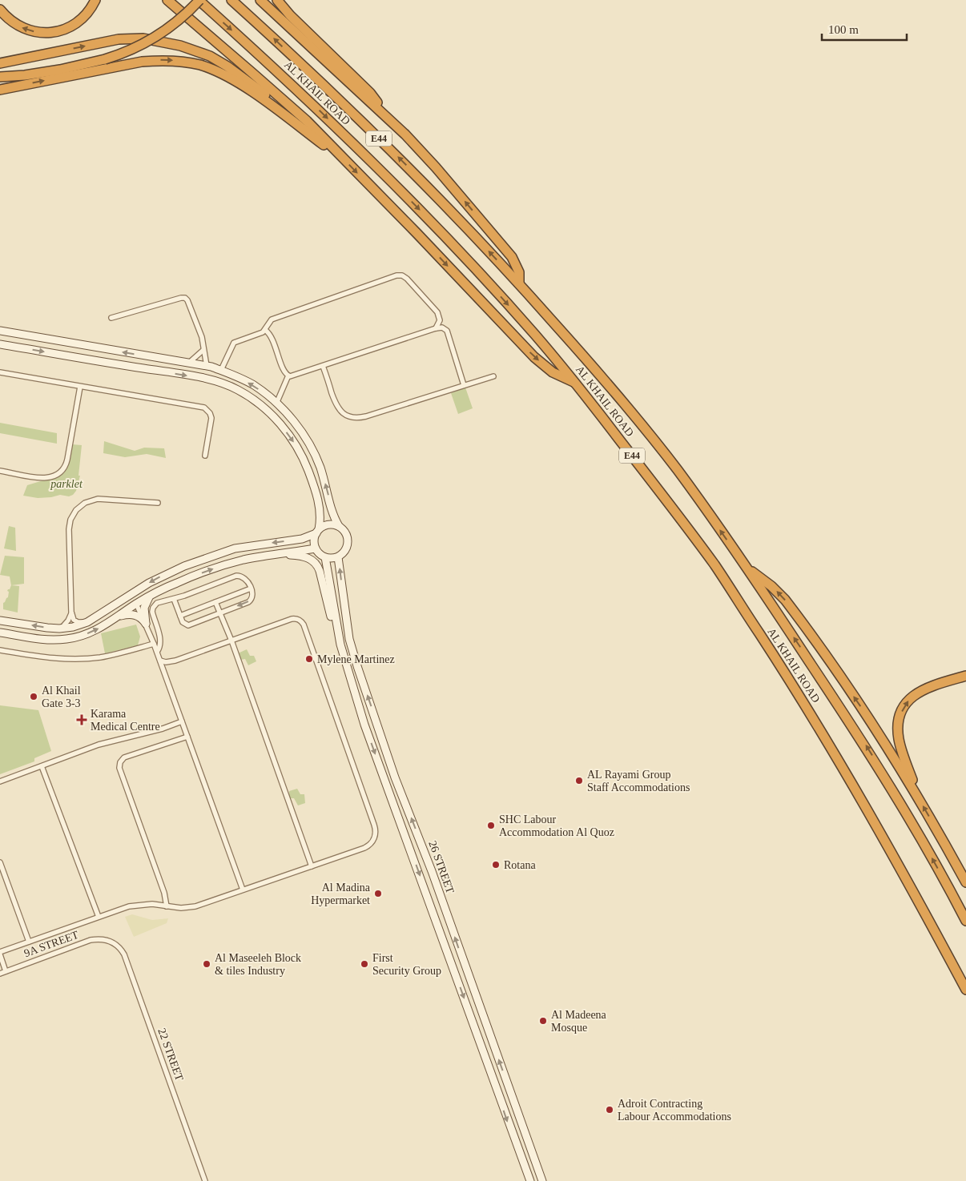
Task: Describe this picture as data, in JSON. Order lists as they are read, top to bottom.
{
  "streets": {
    "highway": ["AL KHAIL ROAD", "E44"],
    "street": ["26 STREET", "9A STREET", "22 STREET"]
  },
  "crossings": [
    ["9A STREET", "22 STREET"]
  ],
  "parks": ["parklet"],
  "places": {
    "other": [
      "Mylene Martinez",
      "Al Khail Gate 3-3",
      "AL Rayami Group Staff Accommodations",
      "SHC Labour Accommodation Al Quoz",
      "Rotana",
      "Al Madina Hypermarket",
      "Al Maseeleh Block & tiles Industry",
      "First Security Group",
      "Al Madeena Mosque",
      "Adroit Contracting Labour Accommodations"
    ],
    "health": ["Karama Medical Centre"]
  },
  "scale_bar": "100 m"
}
